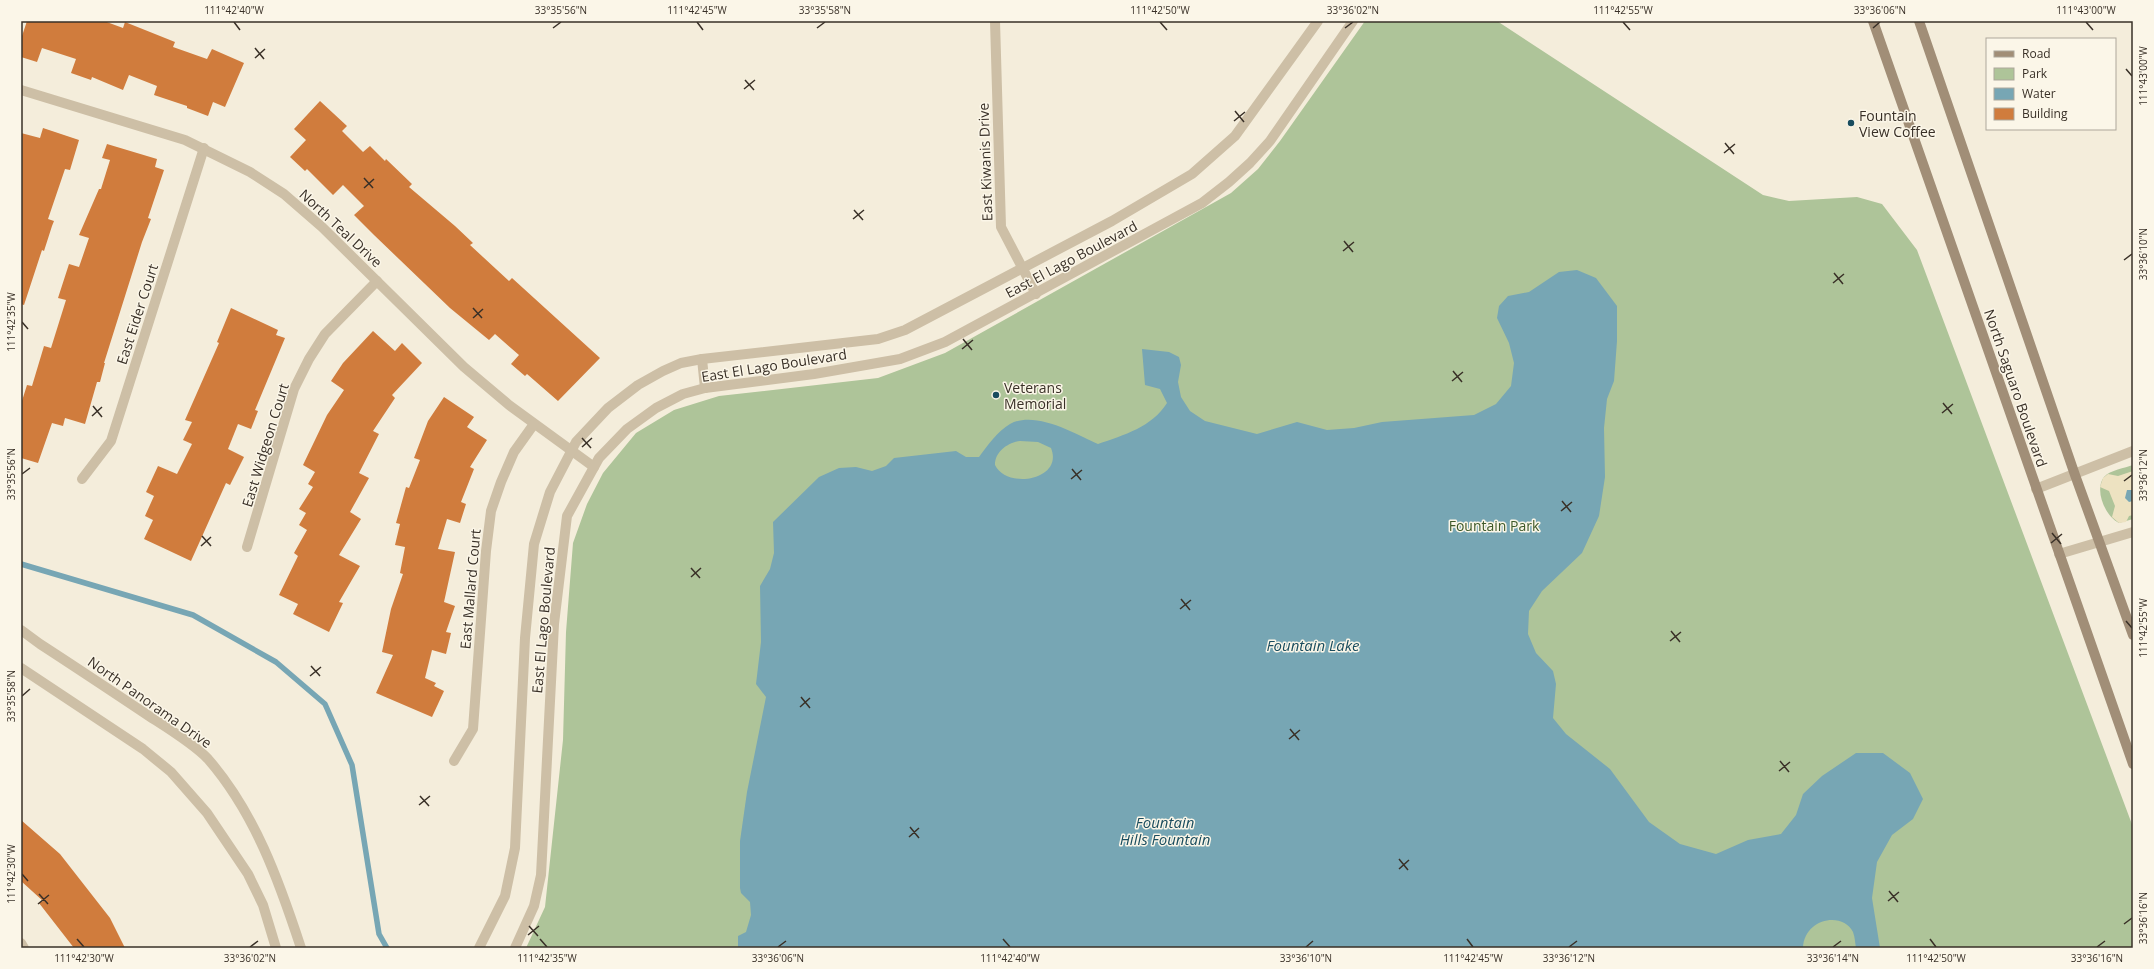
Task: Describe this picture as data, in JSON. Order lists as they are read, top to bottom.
{
  "streets": {
    "main road": ["North Saguaro Boulevard"],
    "street": [
      "East Kiwanis Drive",
      "North Teal Drive",
      "East El Lago Boulevard",
      "East Eider Court",
      "East Widgeon Court",
      "East Mallard Court",
      "North Panorama Drive"
    ]
  },
  "crossings": [
    ["East Kiwanis Drive", "East El Lago Boulevard"],
    ["North Teal Drive", "East El Lago Boulevard"],
    ["North Teal Drive", "East Eider Court"],
    ["North Teal Drive", "East Widgeon Court"],
    ["North Teal Drive", "East Mallard Court"]
  ],
  "water": ["Fountain Lake", "Fountain Hills Fountain"],
  "parks": ["Fountain Park"],
  "places": ["Fountain View Coffee", "Veterans Memorial"],
  "legend": [
    "Road",
    "Park",
    "Water",
    "Building"
  ],
  "coordinates": [
    "111°42'40\"W",
    "33°35'56\"N",
    "111°42'45\"W",
    "33°35'58\"N",
    "111°42'50\"W",
    "33°36'02\"N",
    "111°42'55\"W",
    "33°36'06\"N",
    "111°43'00\"W",
    "33°36'10\"N",
    "111°42'35\"W",
    "33°36'12\"N",
    "111°42'30\"W",
    "33°36'16\"N",
    "33°36'14\"N"
  ]
}
